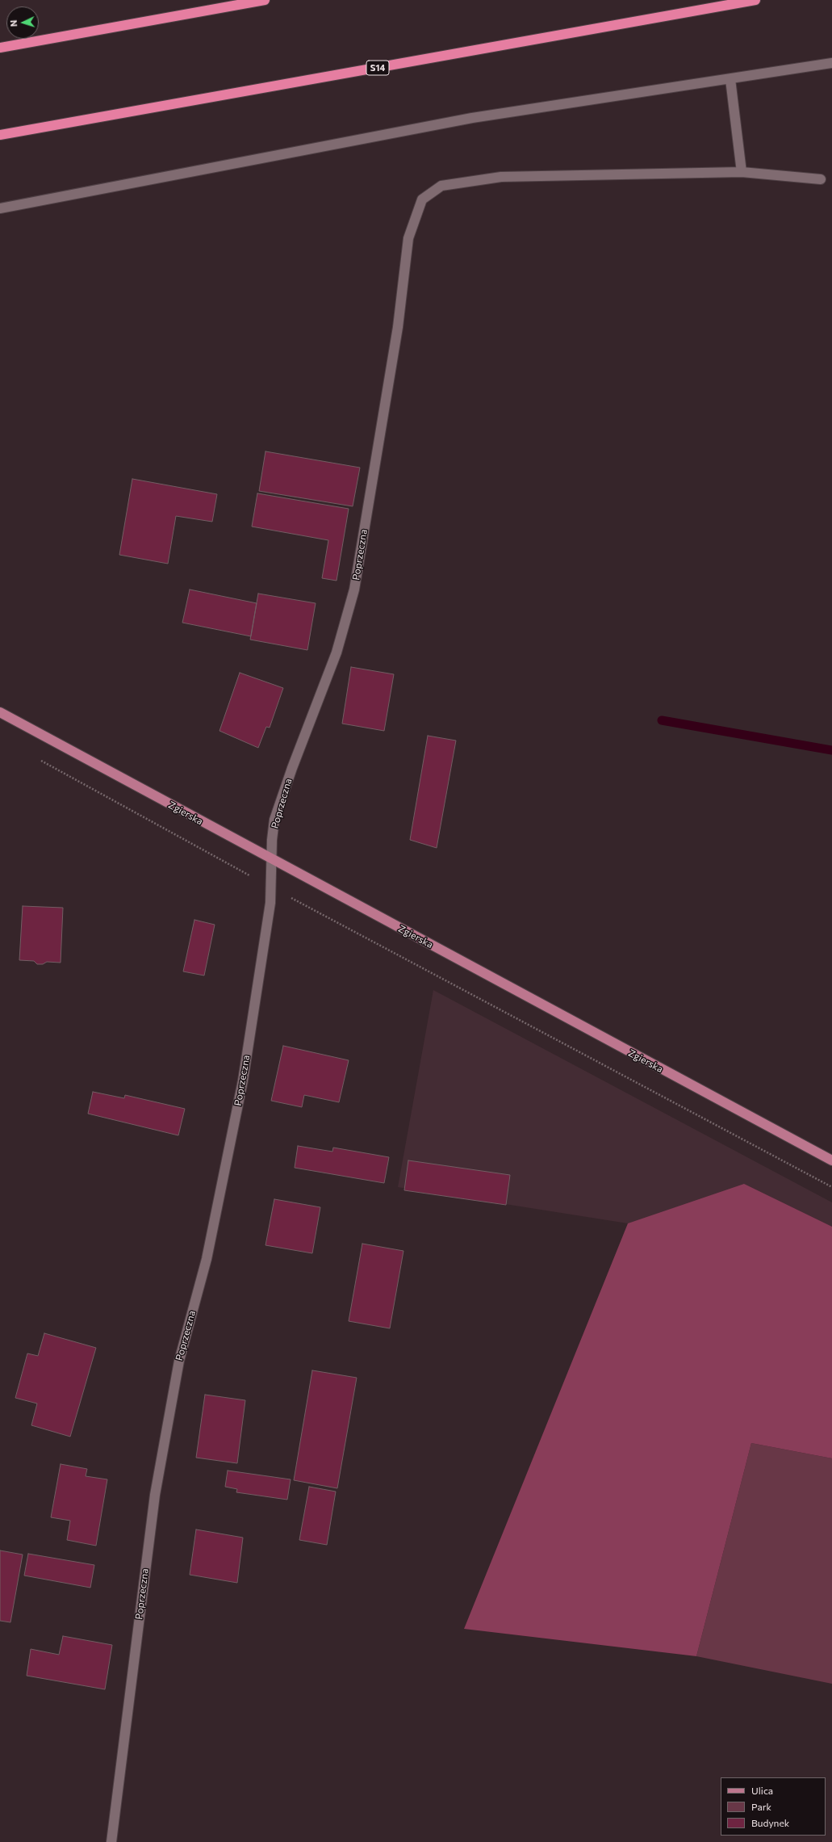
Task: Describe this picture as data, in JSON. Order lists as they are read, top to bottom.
{
  "streets": {
    "highway": ["S14"],
    "main road": ["Zgierska"],
    "street": ["Poprzeczna"]
  },
  "crossings": [
    ["Poprzeczna", "Zgierska"]
  ],
  "legend": ["Ulica", "Park", "Budynek"],
  "north": "left"
}
